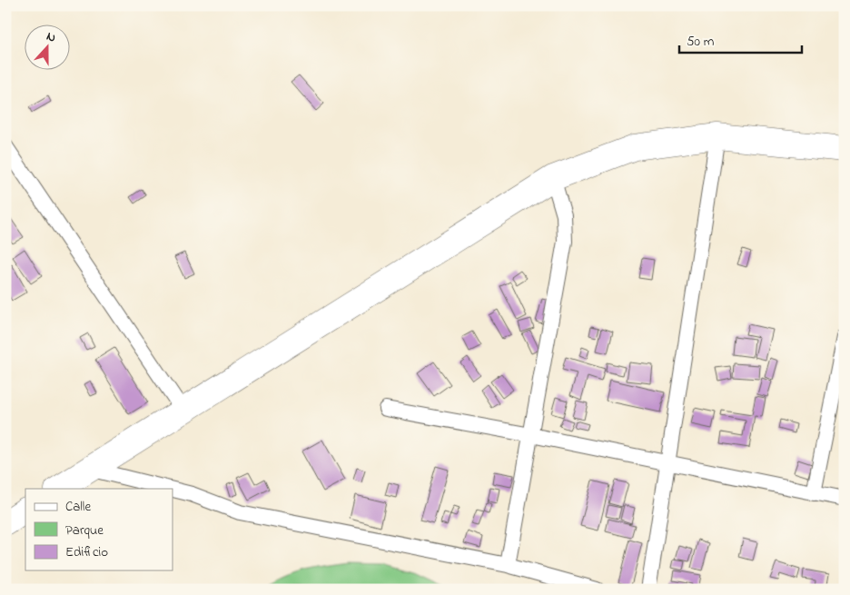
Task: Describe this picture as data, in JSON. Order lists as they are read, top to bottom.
{
  "legend": ["Calle", "Parque", "Edificio"],
  "scale_bar": "50 m",
  "north": "top"
}
